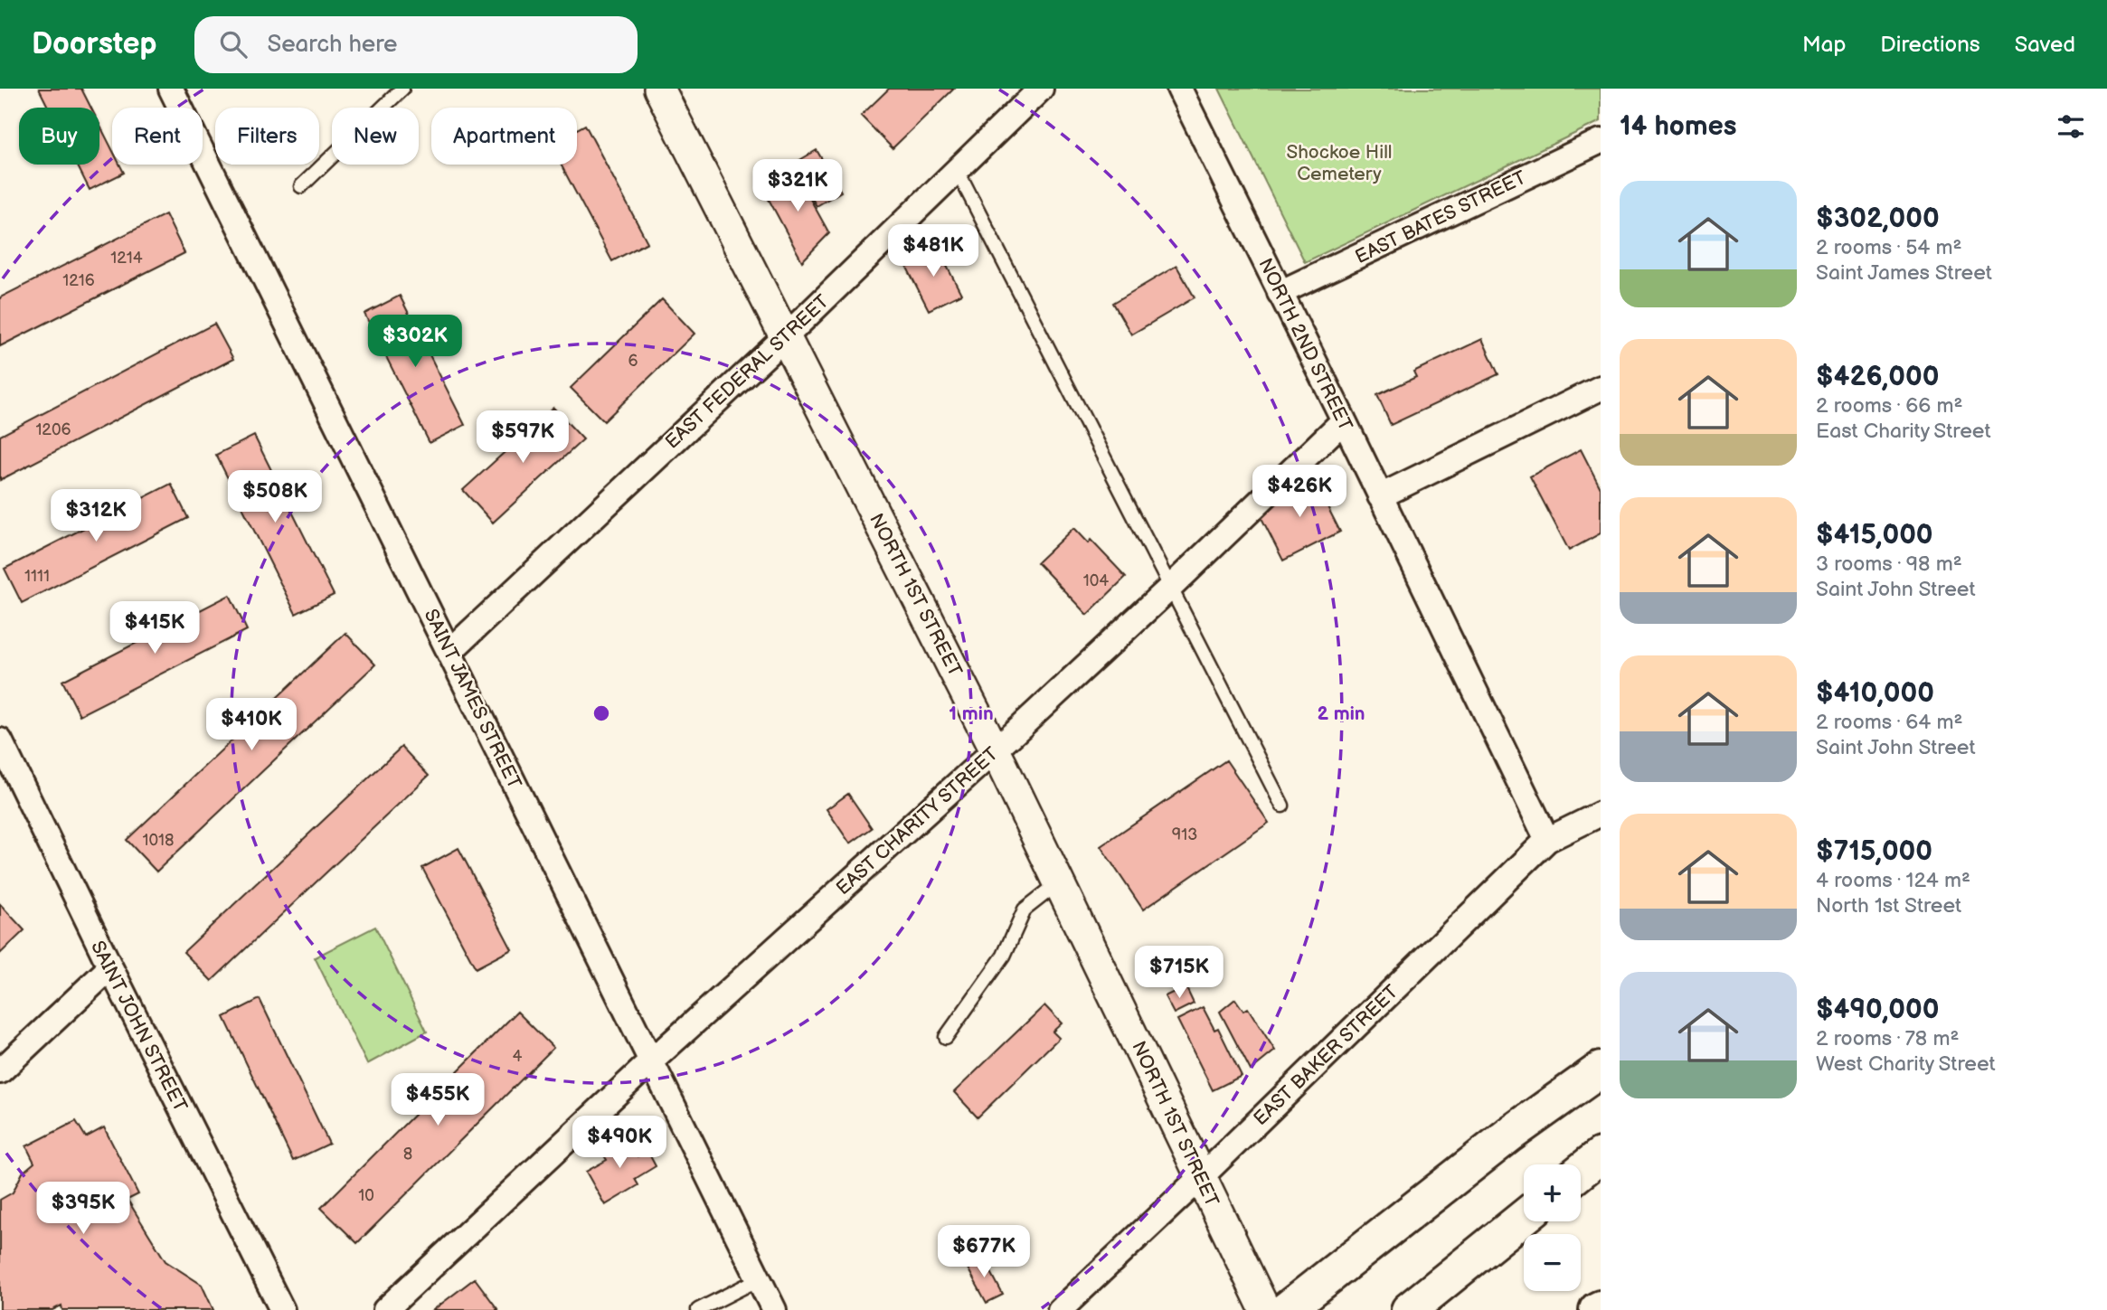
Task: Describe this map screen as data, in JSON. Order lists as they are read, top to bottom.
{
  "streets": {
    "street": [
      "EAST BATES STREET",
      "NORTH 2ND STREET",
      "EAST FEDERAL STREET",
      "NORTH 1ST STREET",
      "SAINT JAMES STREET",
      "EAST CHARITY STREET",
      "SAINT JOHN STREET",
      "EAST BAKER STREET"
    ]
  },
  "crossings": [
    ["EAST BATES STREET", "NORTH 2ND STREET"],
    ["NORTH 2ND STREET", "EAST CHARITY STREET"],
    ["NORTH 2ND STREET", "EAST BAKER STREET"],
    ["EAST FEDERAL STREET", "NORTH 1ST STREET"],
    ["EAST FEDERAL STREET", "SAINT JAMES STREET"],
    ["NORTH 1ST STREET", "EAST CHARITY STREET"],
    ["NORTH 1ST STREET", "EAST BAKER STREET"],
    ["SAINT JAMES STREET", "EAST CHARITY STREET"]
  ],
  "parks": ["Shockoe Hill Cemetery"],
  "house_numbers": [
    "1214",
    "1216",
    "6",
    "1206",
    "1111",
    "104",
    "913",
    "1018",
    "4",
    "8",
    "10"
  ],
  "page": {
    "header": "Doorstep",
    "search": "Search here",
    "nav": ["Map", "Directions", "Saved"],
    "heading": "14 homes",
    "chip": [
      "Buy",
      "Rent",
      "Filters",
      "New",
      "Apartment"
    ],
    "price": [
      "$321K",
      "$481K",
      "$302K",
      "$597K",
      "$426K",
      "$508K",
      "$312K",
      "$415K",
      "$410K",
      "$715K",
      "$455K",
      "$490K",
      "$395K",
      "$677K"
    ],
    "list": [
      {
        "name": "$302,000",
        "note": "2 rooms · 54 m² · Saint James Street"
      },
      {
        "name": "$426,000",
        "note": "2 rooms · 66 m² · East Charity Street"
      },
      {
        "name": "$415,000",
        "note": "3 rooms · 98 m² · Saint John Street"
      },
      {
        "name": "$410,000",
        "note": "2 rooms · 64 m² · Saint John Street"
      },
      {
        "name": "$715,000",
        "note": "4 rooms · 124 m² · North 1st Street"
      },
      {
        "name": "$490,000",
        "note": "2 rooms · 78 m² · West Charity Street"
      }
    ],
    "map_buttons": ["+", "−"]
  },
  "rings": ["1 min", "2 min"]
}
